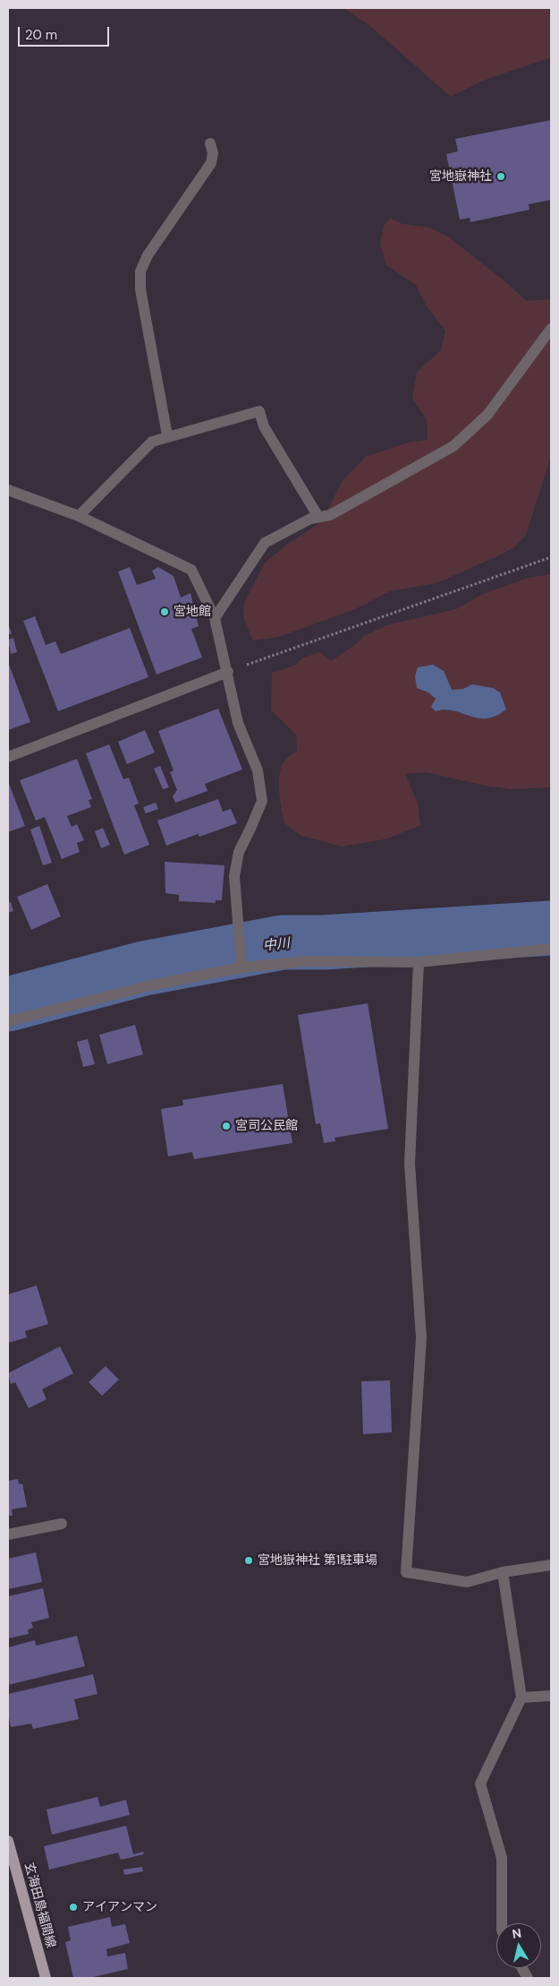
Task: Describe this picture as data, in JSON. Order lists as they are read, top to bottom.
{
  "streets": {
    "main road": ["玄海田島福間線"]
  },
  "water": ["中川"],
  "places": [
    "宮地嶽神社",
    "宮地館",
    "宮司公民館",
    "宮地嶽神社 第1駐車場",
    "アイアンマン"
  ],
  "scale_bar": "20 m",
  "north": "top"
}
